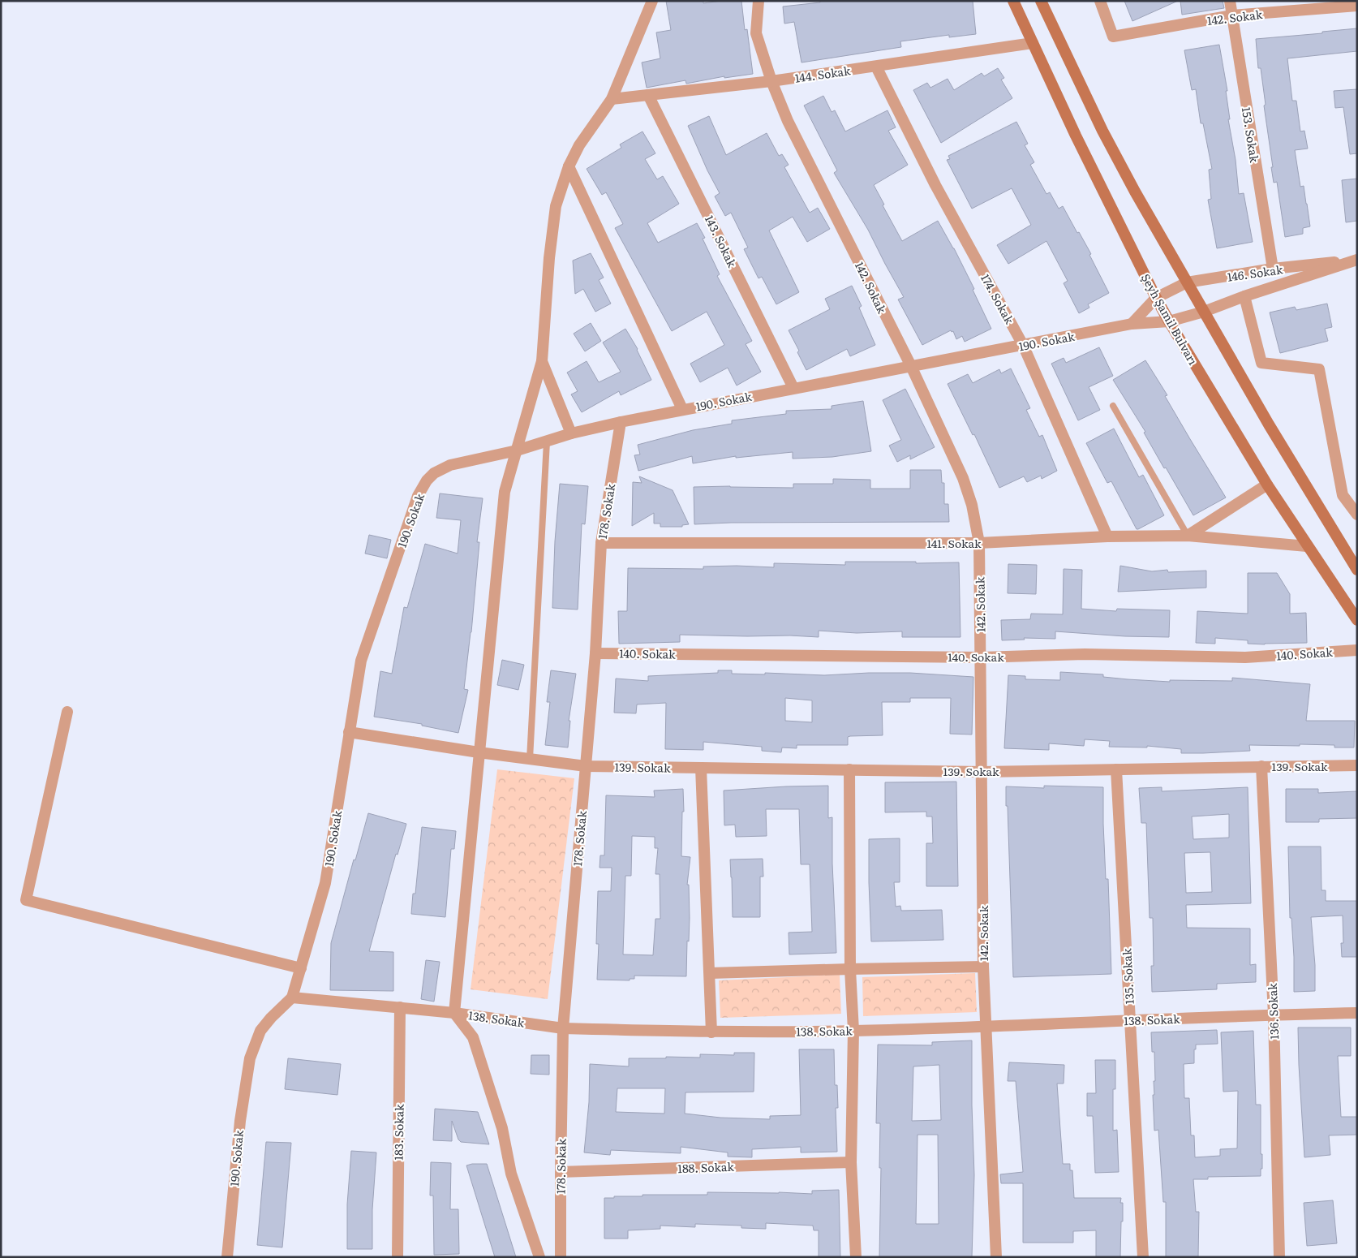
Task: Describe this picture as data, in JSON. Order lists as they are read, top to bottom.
{
  "streets": {
    "main road": ["Şeyh Şamil Bulvarı"],
    "street": [
      "142. Sokak",
      "144. Sokak",
      "153. Sokak",
      "143. Sokak",
      "146. Sokak",
      "174. Sokak",
      "190. Sokak",
      "178. Sokak",
      "141. Sokak",
      "140. Sokak",
      "139. Sokak",
      "135. Sokak",
      "136. Sokak",
      "138. Sokak",
      "183. Sokak",
      "188. Sokak"
    ]
  },
  "crossings": [
    ["142. Sokak", "144. Sokak"],
    ["142. Sokak", "153. Sokak"],
    ["142. Sokak", "190. Sokak"],
    ["142. Sokak", "141. Sokak"],
    ["142. Sokak", "140. Sokak"],
    ["142. Sokak", "139. Sokak"],
    ["142. Sokak", "138. Sokak"],
    ["144. Sokak", "143. Sokak"],
    ["144. Sokak", "174. Sokak"],
    ["144. Sokak", "Şeyh Şamil Bulvarı"],
    ["153. Sokak", "146. Sokak"],
    ["143. Sokak", "190. Sokak"],
    ["146. Sokak", "Şeyh Şamil Bulvarı"],
    ["146. Sokak", "190. Sokak"],
    ["174. Sokak", "190. Sokak"],
    ["174. Sokak", "141. Sokak"],
    ["Şeyh Şamil Bulvarı", "190. Sokak"],
    ["Şeyh Şamil Bulvarı", "141. Sokak"],
    ["190. Sokak", "178. Sokak"],
    ["190. Sokak", "139. Sokak"],
    ["190. Sokak", "138. Sokak"],
    ["178. Sokak", "141. Sokak"],
    ["178. Sokak", "140. Sokak"],
    ["178. Sokak", "139. Sokak"],
    ["178. Sokak", "138. Sokak"],
    ["178. Sokak", "188. Sokak"],
    ["139. Sokak", "135. Sokak"],
    ["139. Sokak", "136. Sokak"],
    ["135. Sokak", "138. Sokak"],
    ["136. Sokak", "138. Sokak"],
    ["138. Sokak", "183. Sokak"]
  ]
}
